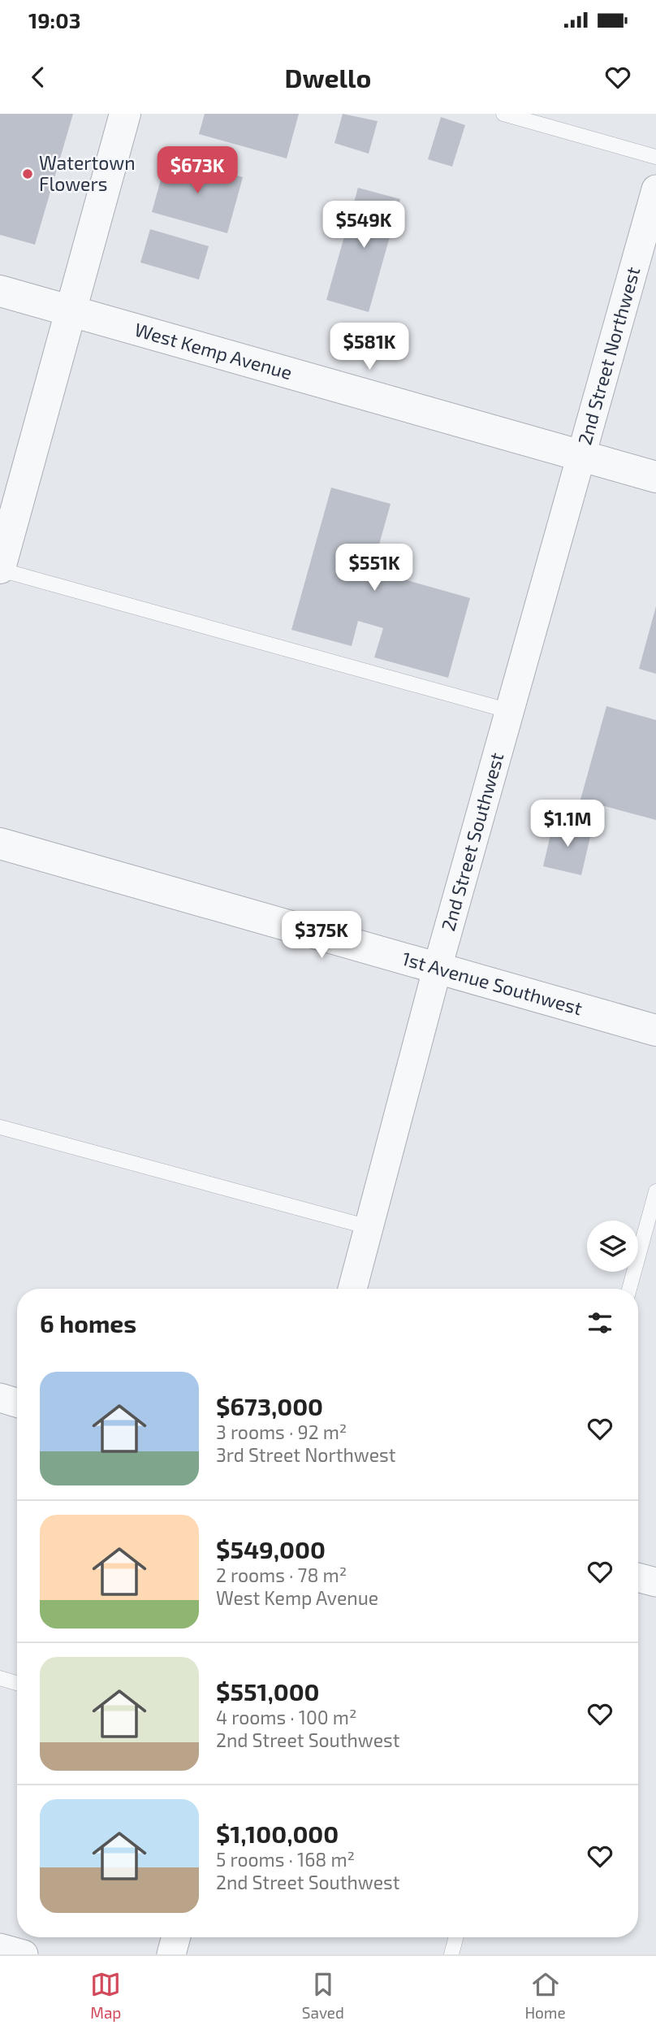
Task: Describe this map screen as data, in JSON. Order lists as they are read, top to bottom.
{
  "streets": {
    "street": [
      "West Kemp Avenue",
      "2nd Street Northwest",
      "2nd Street Southwest",
      "1st Avenue Southwest"
    ]
  },
  "crossings": [
    ["West Kemp Avenue", "2nd Street Northwest"],
    ["West Kemp Avenue", "2nd Street Southwest"],
    ["2nd Street Northwest", "2nd Street Southwest"],
    ["2nd Street Southwest", "1st Avenue Southwest"]
  ],
  "places": ["Watertown Flowers"],
  "page": {
    "status": "19:03",
    "header": "Dwello",
    "price": [
      "$673K",
      "$549K",
      "$581K",
      "$551K",
      "$1.1M",
      "$375K"
    ],
    "heading": "6 homes",
    "list": [
      {
        "name": "$673,000",
        "note": "3 rooms · 92 m² · 3rd Street Northwest"
      },
      {
        "name": "$549,000",
        "note": "2 rooms · 78 m² · West Kemp Avenue"
      },
      {
        "name": "$551,000",
        "note": "4 rooms · 100 m² · 2nd Street Southwest"
      },
      {
        "name": "$1,100,000",
        "note": "5 rooms · 168 m² · 2nd Street Southwest"
      }
    ],
    "tabs": ["Map", "Saved", "Home"]
  }
}
